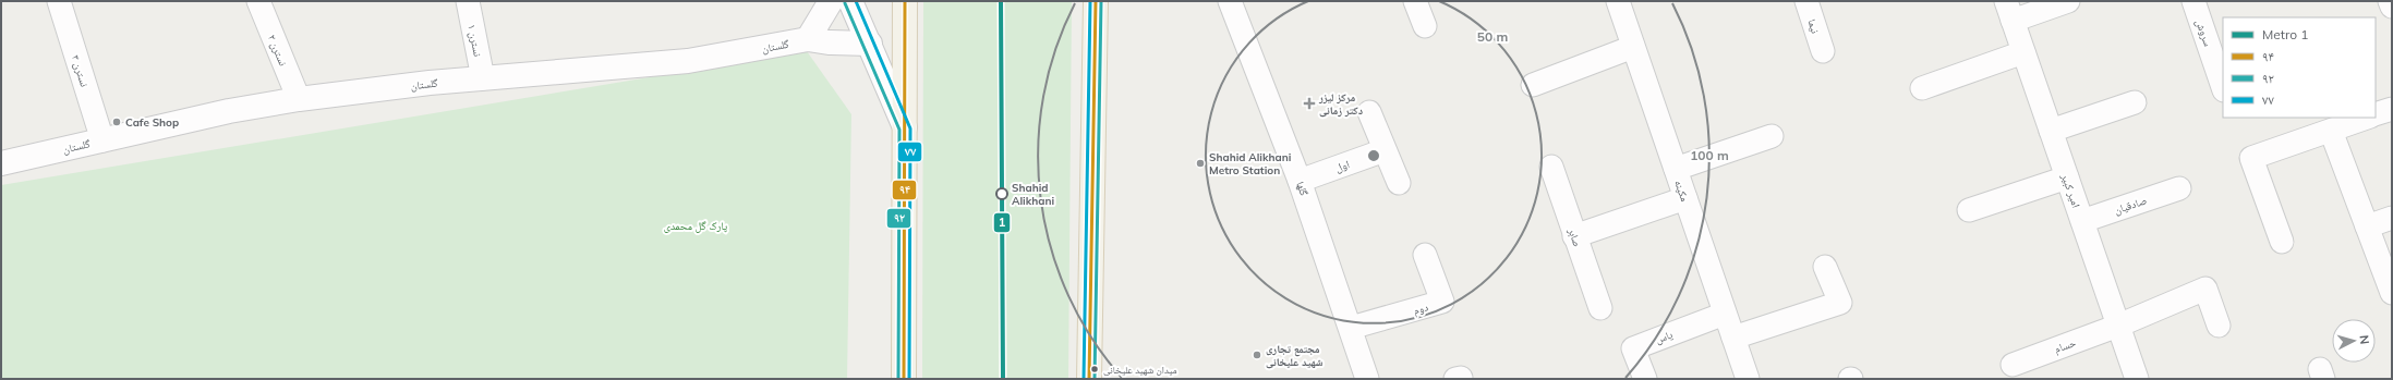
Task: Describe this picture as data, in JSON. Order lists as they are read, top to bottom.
{
  "streets": {
    "street": [
      "نیما",
      "سروش",
      "نسترن ۱",
      "گلستان",
      "نسترن ۲",
      "نسترن ۳",
      "اول",
      "گلها",
      "مکینه",
      "امیر کبیر",
      "صادقیان",
      "صابر",
      "دوم",
      "یاس",
      "حسام"
    ]
  },
  "crossings": [
    ["نسترن ۱", "گلستان"],
    ["گلستان", "نسترن ۲"],
    ["گلستان", "نسترن ۳"],
    ["اول", "گلها"],
    ["گلها", "دوم"],
    ["مکینه", "یاس"],
    ["امیر کبیر", "صادقیان"],
    ["امیر کبیر", "حسام"]
  ],
  "parks": ["پارک گل محمدی"],
  "places": {
    "health": ["مرکز لیزر دکتر زمانی"],
    "other": [
      "Cafe Shop",
      "Shahid Alikhani Metro Station",
      "Shahid Alikhani",
      "مجتمع تجاری شهید علیخانی",
      "میدان شهید علیخانی"
    ]
  },
  "lines": [
    "metro line 1",
    "transit line ۹۴",
    "transit line ۹۲",
    "transit line ۷۷"
  ],
  "legend": [
    "Metro 1",
    "۹۴",
    "۹۲",
    "۷۷"
  ],
  "north": "right",
  "rings": ["50 m", "100 m"]
}
